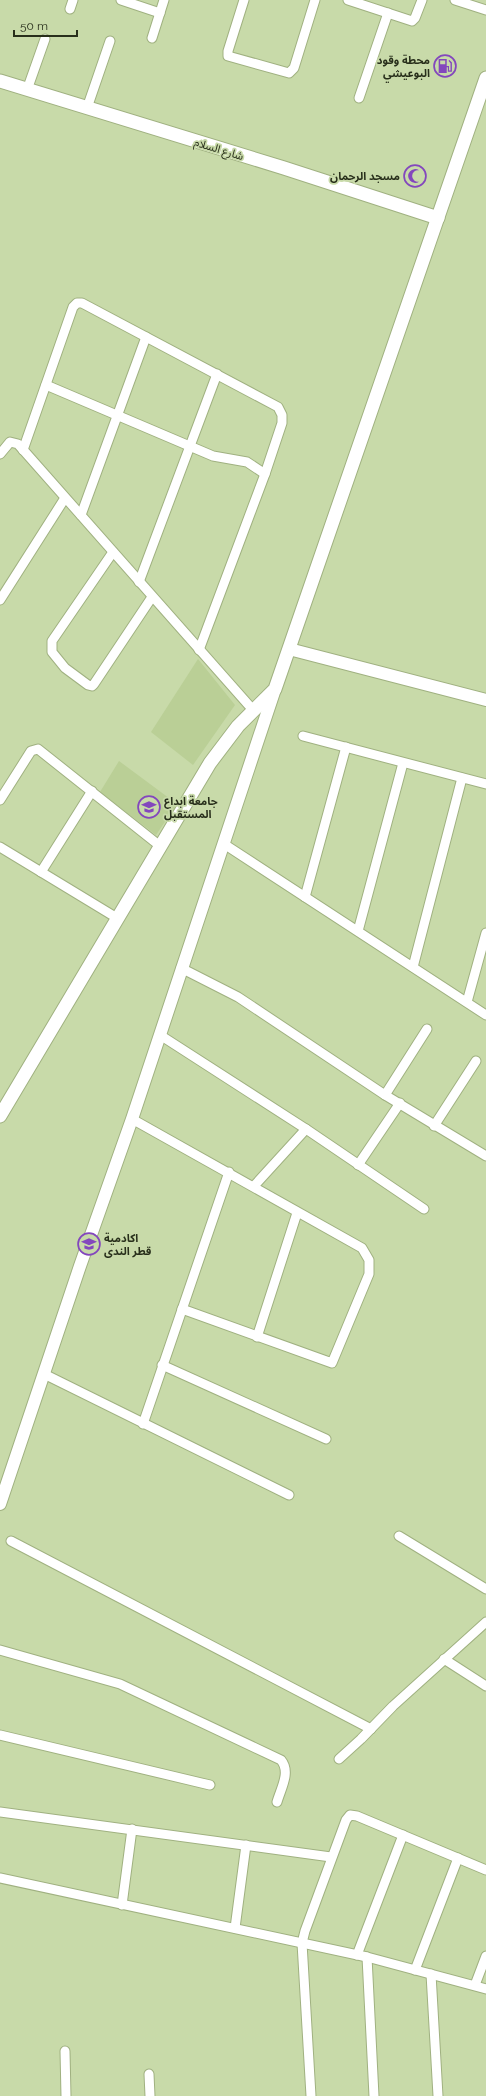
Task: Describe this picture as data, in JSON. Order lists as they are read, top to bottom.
{
  "streets": {
    "main road": ["شارع السلام"]
  },
  "places": {
    "fuel station": ["محطة وقود البوعيشي"],
    "mosque": ["مسجد الرحمان"],
    "school or university": ["جامعة ابداع المستقبل", "اكادمية قطر الندى"]
  },
  "scale_bar": "50 m"
}
